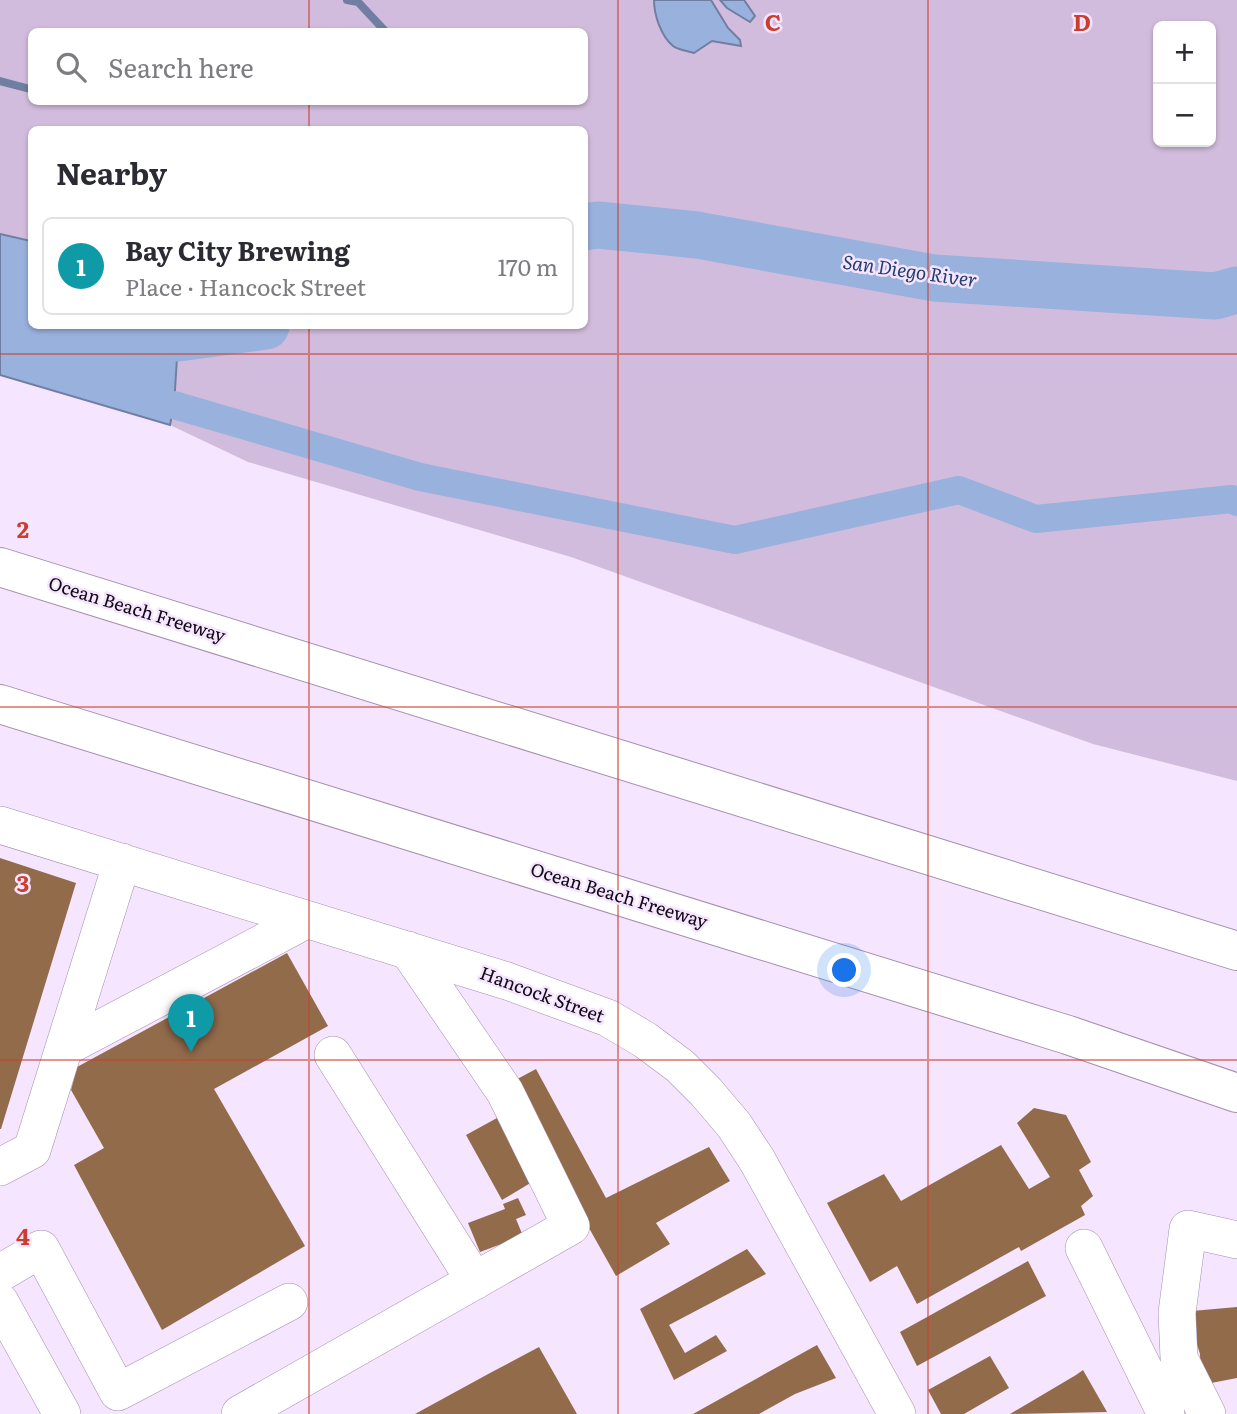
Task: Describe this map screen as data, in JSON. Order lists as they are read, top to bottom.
{
  "streets": {
    "highway": ["Ocean Beach Freeway"],
    "street": ["Hancock Street"]
  },
  "water": ["San Diego River"],
  "page": {
    "map_buttons": ["+", "−"],
    "search": "Search here",
    "heading": "Nearby",
    "list": [
      {
        "mark": "1",
        "name": "Bay City Brewing",
        "note": "Place · Hancock Street",
        "value": "170 m"
      }
    ],
    "pins": "1"
  },
  "grid": {
    "columns": ["C", "D"],
    "rows": ["2", "3", "4"]
  }
}
